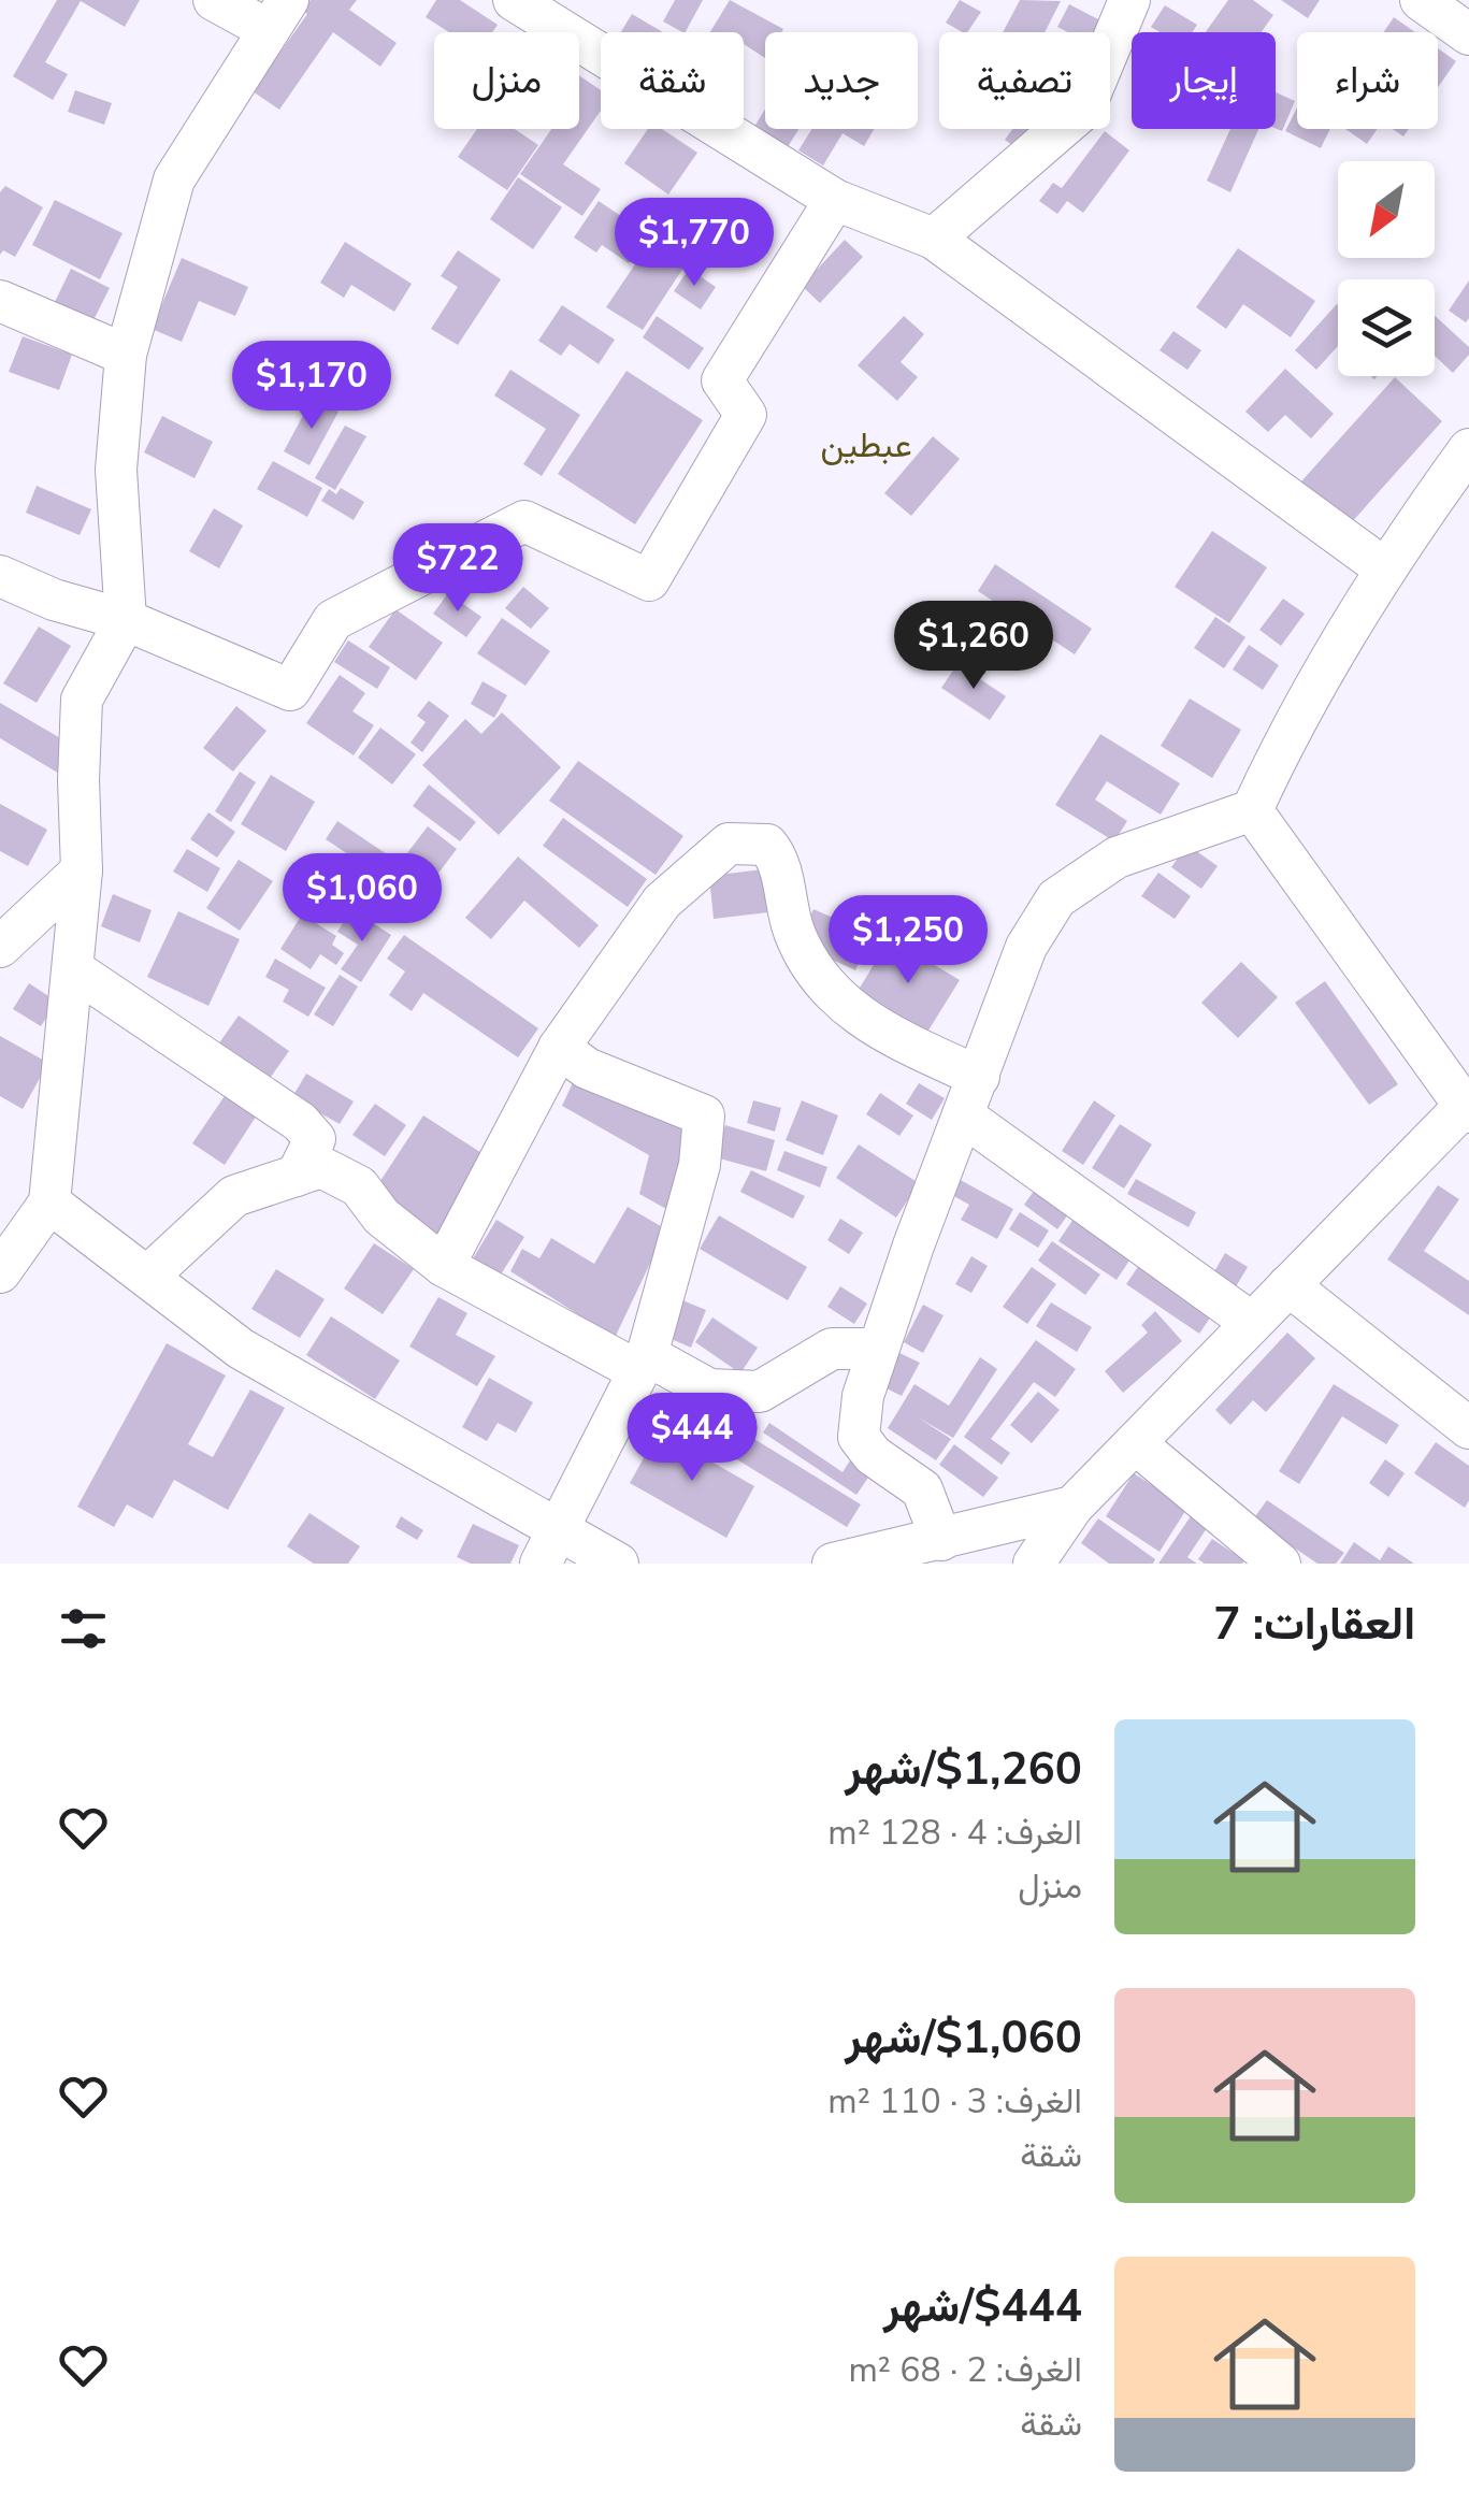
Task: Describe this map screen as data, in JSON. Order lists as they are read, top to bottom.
{
  "districts": ["عبطين"],
  "north": "bottom left",
  "page": {
    "chip": [
      "شراء",
      "إيجار",
      "تصفية",
      "جديد",
      "شقة",
      "منزل"
    ],
    "price": [
      "$1,770",
      "$1,170",
      "$722",
      "$1,260",
      "$1,060",
      "$1,250",
      "$444"
    ],
    "heading": "العقارات: 7",
    "list": [
      {
        "name": "$1,260/شهر",
        "note": "الغرف: 4 · 128 m² · منزل"
      },
      {
        "name": "$1,060/شهر",
        "note": "الغرف: 3 · 110 m² · شقة"
      },
      {
        "name": "$444/شهر",
        "note": "الغرف: 2 · 68 m² · شقة"
      }
    ]
  }
}
